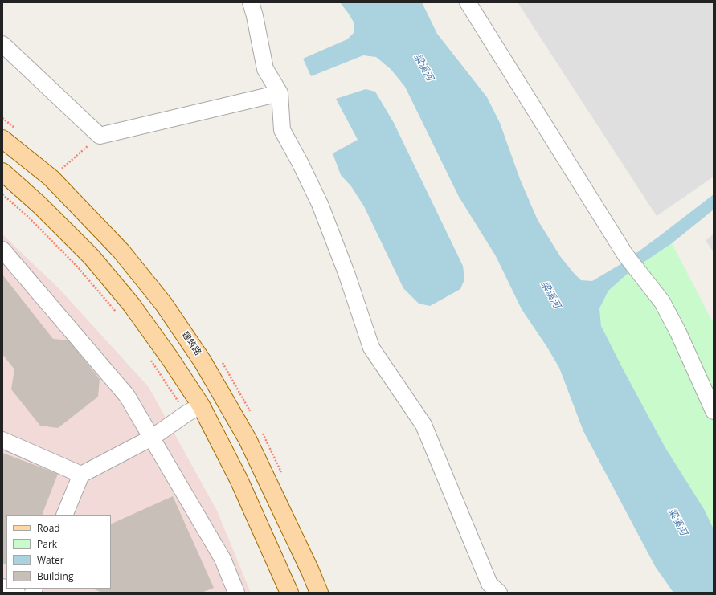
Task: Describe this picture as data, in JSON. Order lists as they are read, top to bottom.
{
  "streets": {
    "main road": ["建筑路"]
  },
  "water": ["梁溪河"],
  "legend": [
    "Road",
    "Park",
    "Water",
    "Building"
  ]
}
